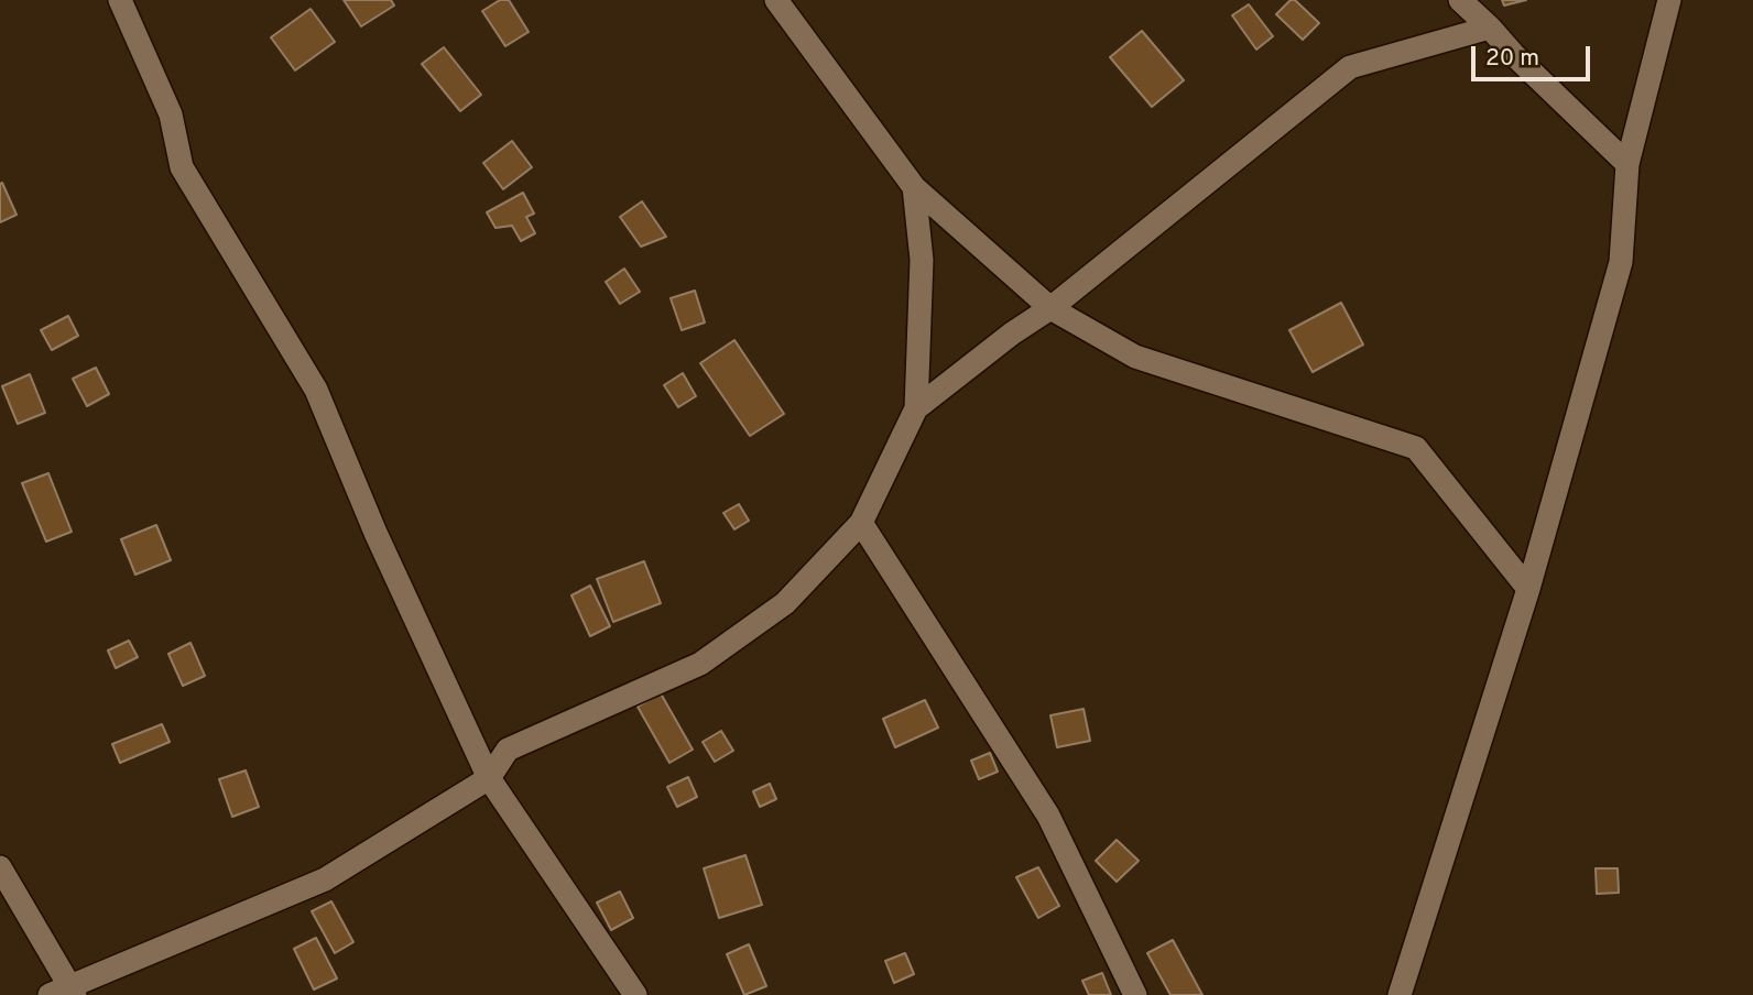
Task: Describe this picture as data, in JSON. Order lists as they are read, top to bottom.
{
  "scale_bar": "20 m"
}
